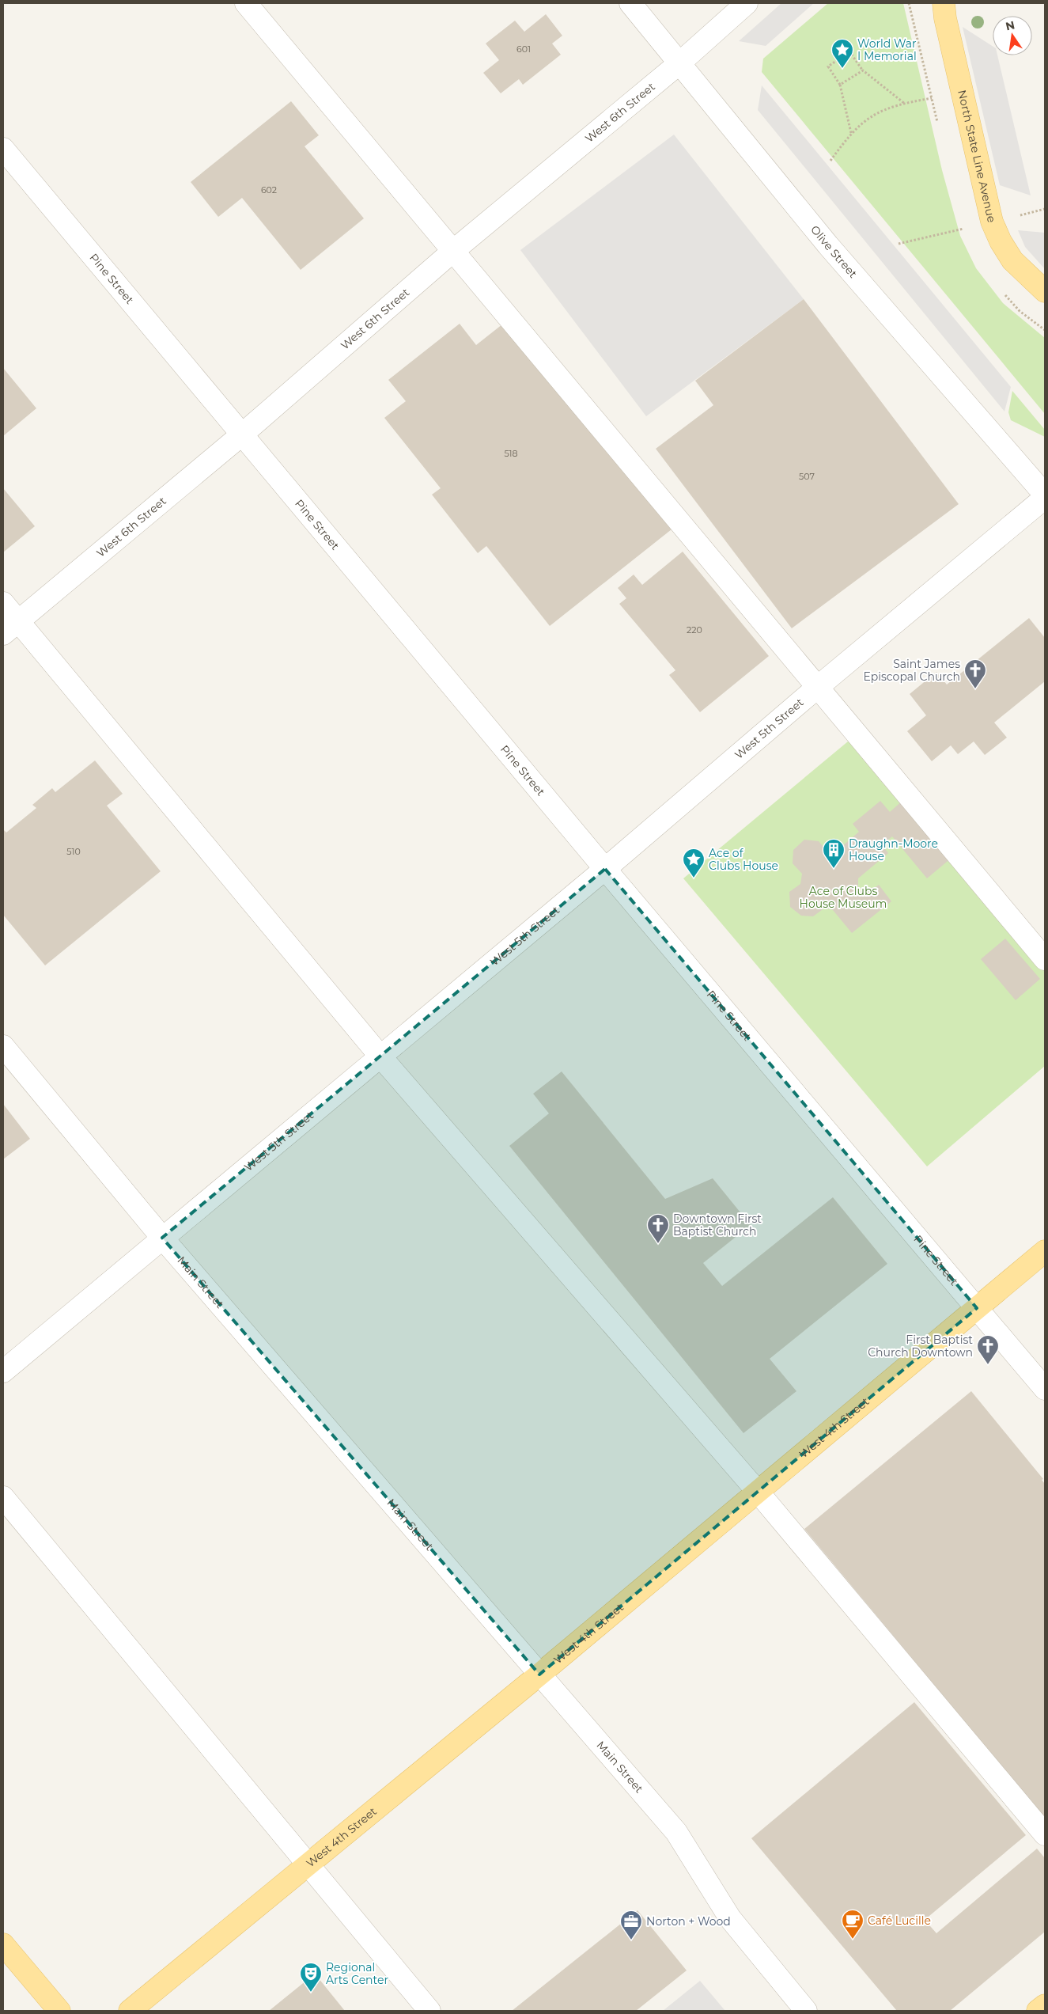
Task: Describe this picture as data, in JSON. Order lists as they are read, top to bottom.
{
  "streets": {
    "main road": ["North State Line Avenue", "West 4th Street"],
    "street": [
      "West 6th Street",
      "Olive Street",
      "Pine Street",
      "West 5th Street",
      "Main Street"
    ]
  },
  "crossings": [
    ["West 6th Street", "Olive Street"],
    ["West 6th Street", "Pine Street"],
    ["Pine Street", "West 5th Street"],
    ["Pine Street", "West 4th Street"],
    ["West 5th Street", "Main Street"],
    ["Main Street", "West 4th Street"]
  ],
  "parks": ["Ace of Clubs House Museum"],
  "places": {
    "place": ["World War I Memorial", "Ace of Clubs House"],
    "church": ["Saint James Episcopal Church", "Downtown First Baptist Church", "First Baptist Church Downtown"],
    "building": ["Draughn-Moore House"],
    "cafe": ["Café Lucille"],
    "office": ["Norton + Wood"],
    "theatre": ["Regional Arts Center"]
  },
  "house_numbers": [
    "601",
    "602",
    "518",
    "507",
    "220",
    "510"
  ],
  "north": "top"
}
